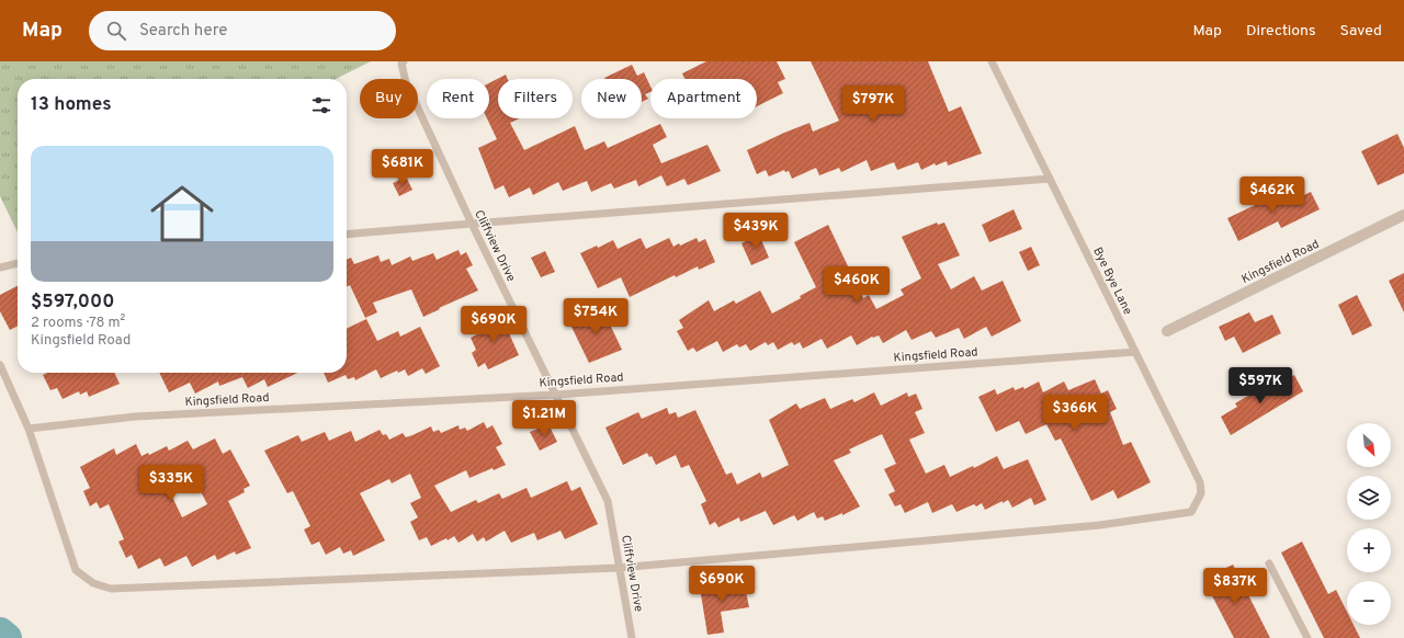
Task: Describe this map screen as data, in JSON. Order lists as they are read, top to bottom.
{
  "streets": {
    "street": ["Kingsfield Road"],
    "lane": ["Cliffview Drive", "Bye Bye Lane"]
  },
  "crossings": [
    ["Cliffview Drive", "Kingsfield Road"],
    ["Cliffview Drive", "Bye Bye Lane"],
    ["Kingsfield Road", "Bye Bye Lane"]
  ],
  "north": "bottom right",
  "page": {
    "header": "Map",
    "search": "Search here",
    "nav": ["Map", "Directions", "Saved"],
    "chip": [
      "Buy",
      "Rent",
      "Filters",
      "New",
      "Apartment"
    ],
    "heading": "13 homes",
    "price": [
      "$797K",
      "$681K",
      "$462K",
      "$439K",
      "$460K",
      "$754K",
      "$690K",
      "$597K",
      "$366K",
      "$1.21M",
      "$335K",
      "$690K",
      "$837K"
    ],
    "list": [
      {
        "name": "$597,000",
        "note": "2 rooms · 78 m² · Kingsfield Road"
      }
    ],
    "map_buttons": ["+", "−"]
  }
}
